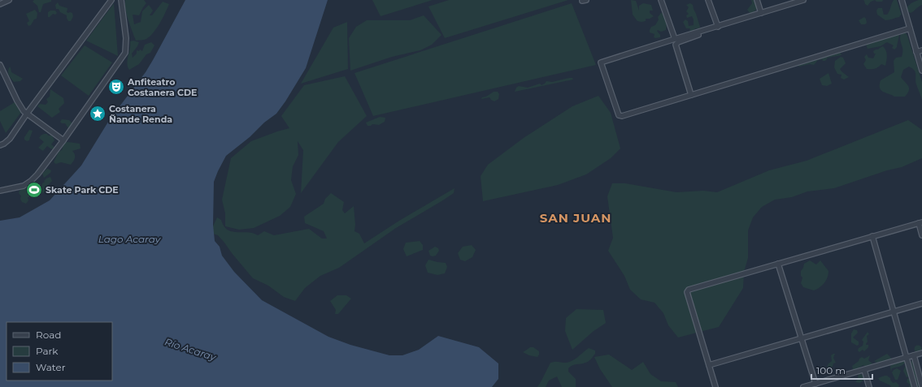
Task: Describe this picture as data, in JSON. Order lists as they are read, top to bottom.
{
  "districts": ["SAN JUAN"],
  "water": ["Lago Acaray", "Río Acaray"],
  "places": {
    "theatre": ["Anfiteatro Costanera CDE"],
    "place": ["Costanera Ñande Renda"],
    "sports": ["Skate Park CDE"]
  },
  "legend": ["Road", "Park", "Water"],
  "scale_bar": "100 m"
}
